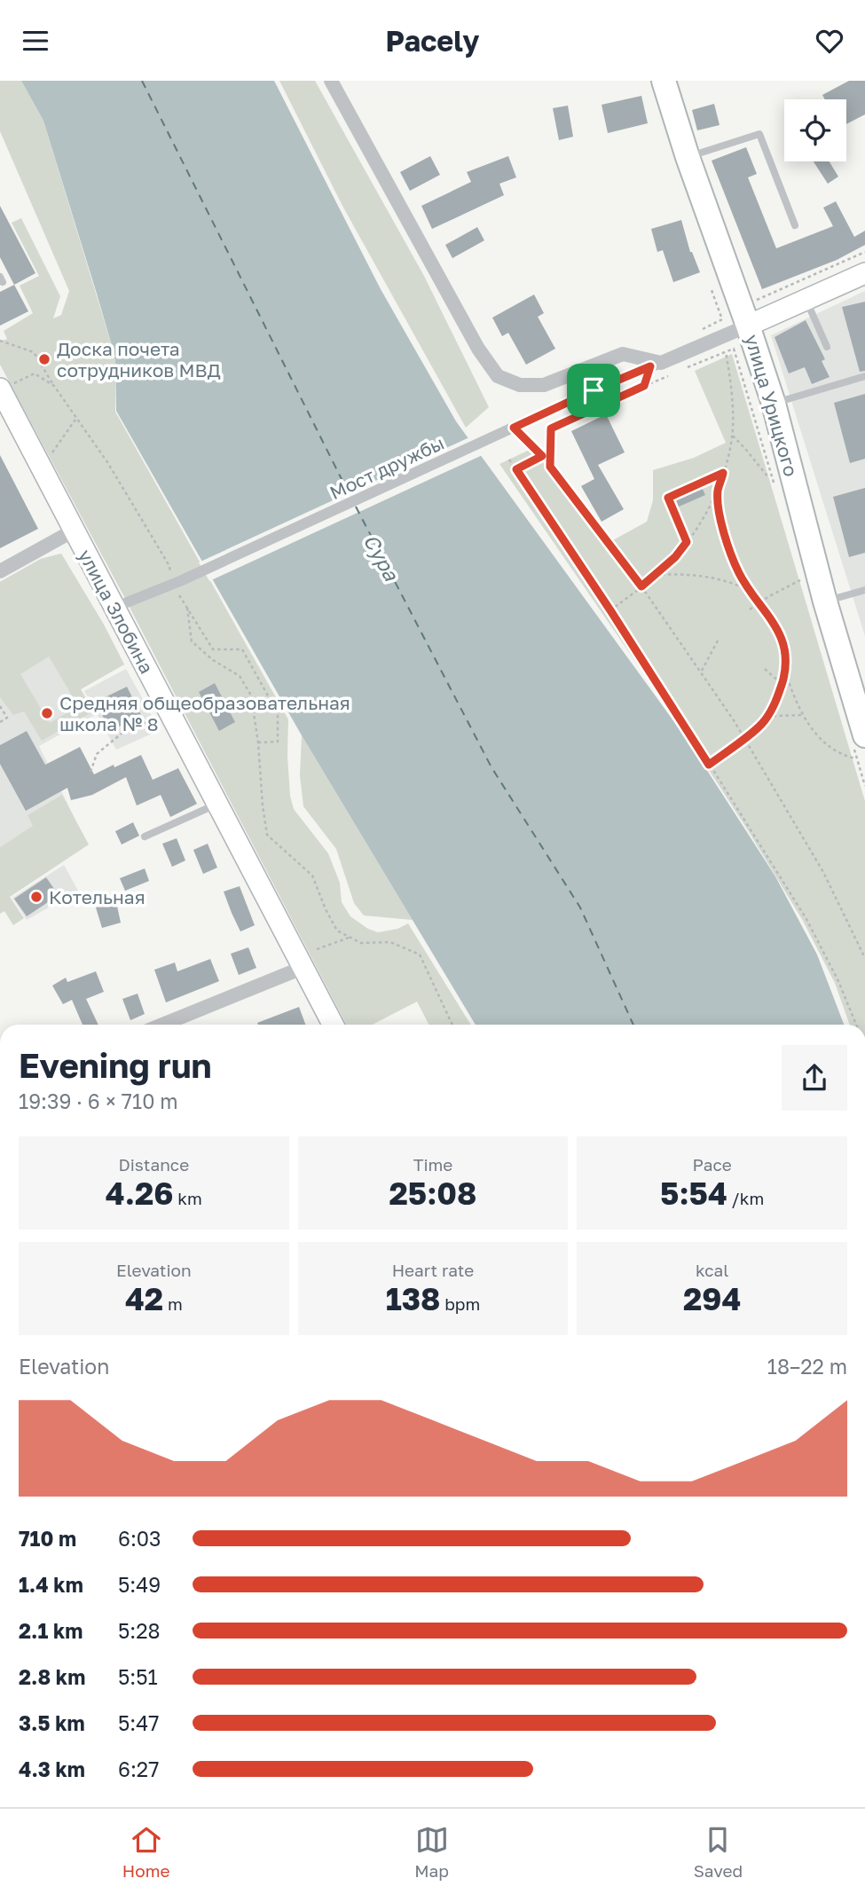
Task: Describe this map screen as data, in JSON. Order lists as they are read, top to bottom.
{
  "streets": {
    "main road": ["улица Урицкого", "улица Злобина"],
    "street": ["Мост дружбы"]
  },
  "water": ["Сура"],
  "places": ["Доска почета сотрудников МВД", "Средняя общеобразовательная школа № 8", "Котельная"],
  "page": {
    "header": "Pacely",
    "heading": ["Evening run", "19:39 · 6 × 710 m"],
    "stats": [
      ["Distance", "4.26 km"],
      ["Time", "25:08"],
      ["Pace", "5:54 /km"],
      ["Elevation", "42 m"],
      ["Heart rate", "138 bpm"],
      ["kcal", "294"]
    ],
    "chart": ["Elevation", "18–22 m"],
    "list": [
      {
        "name": "710 m",
        "note": "6:03"
      },
      {
        "name": "1.4 km",
        "note": "5:49"
      },
      {
        "name": "2.1 km",
        "note": "5:28"
      },
      {
        "name": "2.8 km",
        "note": "5:51"
      },
      {
        "name": "3.5 km",
        "note": "5:47"
      },
      {
        "name": "4.3 km",
        "note": "6:27"
      }
    ],
    "tabs": ["Home", "Map", "Saved"]
  }
}
